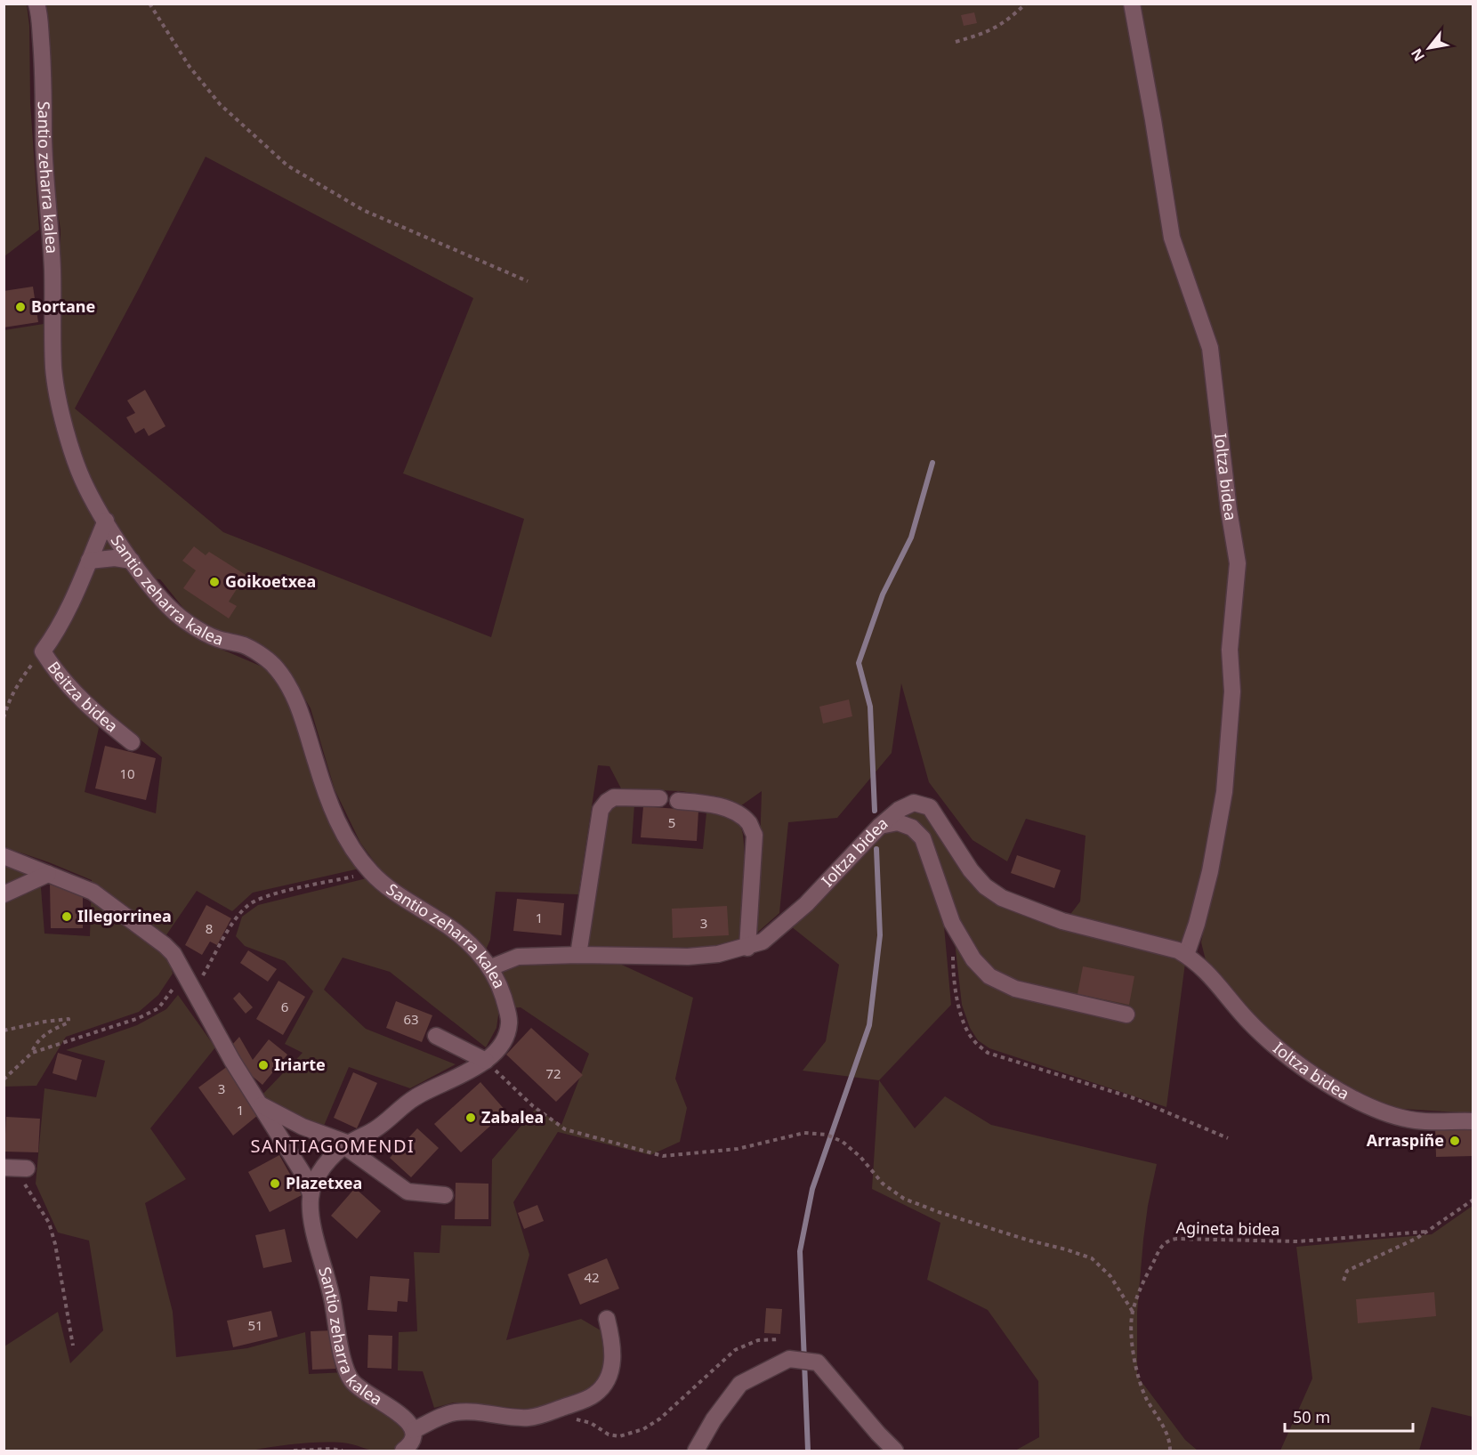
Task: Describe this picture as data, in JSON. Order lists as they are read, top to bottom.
{
  "streets": {
    "street": ["Santio zeharra kalea", "Ioltza bidea", "Beitza bidea"],
    "path": ["Agineta bidea"]
  },
  "crossings": [
    ["Santio zeharra kalea", "Ioltza bidea"],
    ["Santio zeharra kalea", "Beitza bidea"]
  ],
  "districts": ["SANTIAGOMENDI"],
  "places": [
    "Bortane",
    "Goikoetxea",
    "Illegorrinea",
    "Iriarte",
    "Zabalea",
    "Arraspiñe",
    "Plazetxea"
  ],
  "house_numbers": [
    "10",
    "5",
    "1",
    "3",
    "8",
    "6",
    "63",
    "72",
    "3",
    "1",
    "42",
    "51"
  ],
  "scale_bar": "50 m",
  "north": "bottom left"
}
